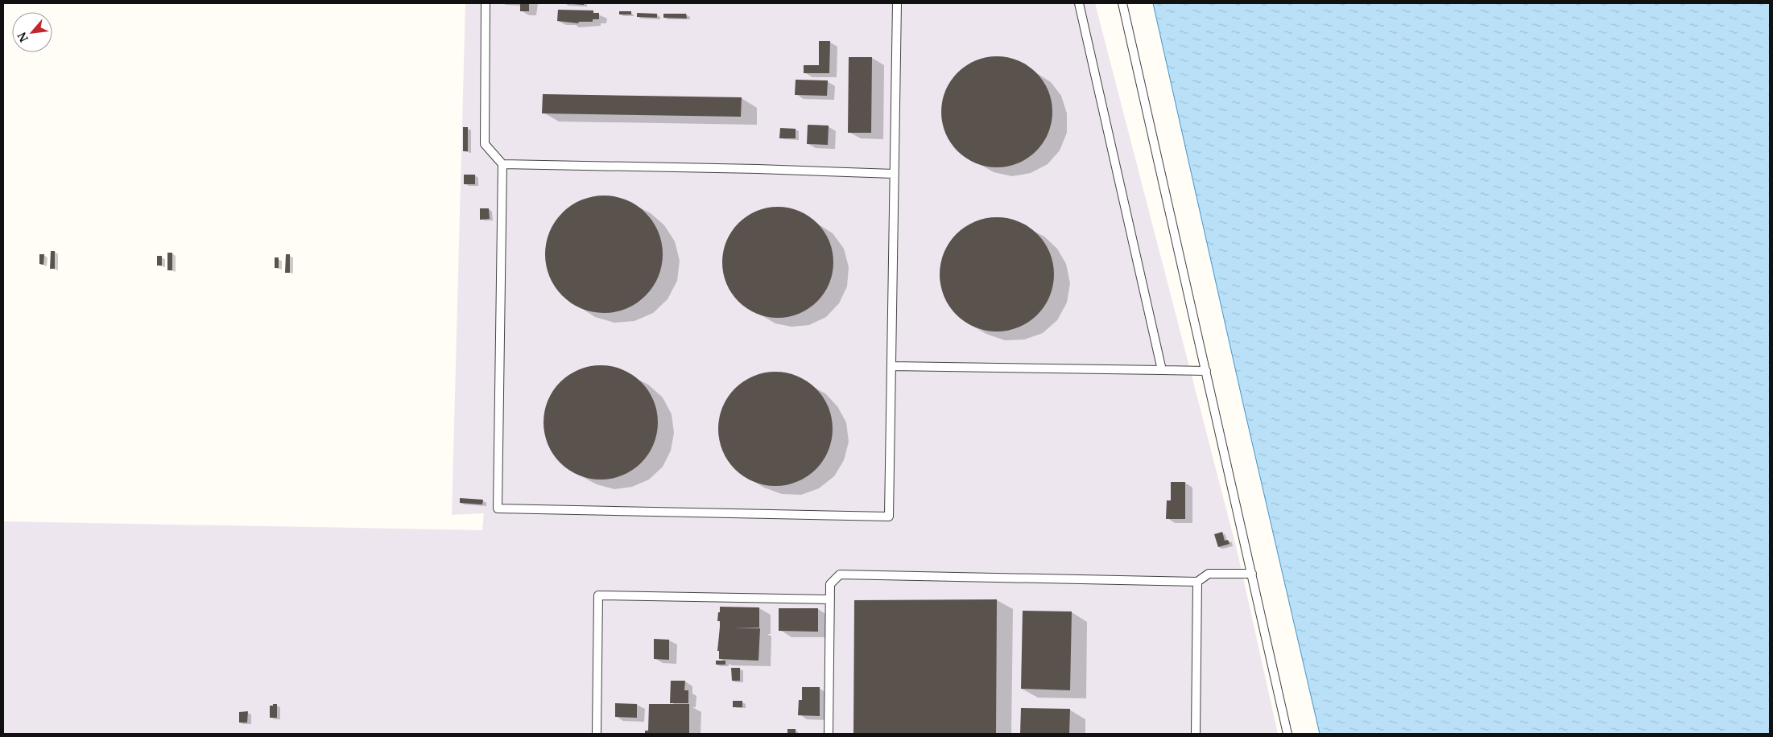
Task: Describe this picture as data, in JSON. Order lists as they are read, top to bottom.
{
  "north": "bottom left"
}
